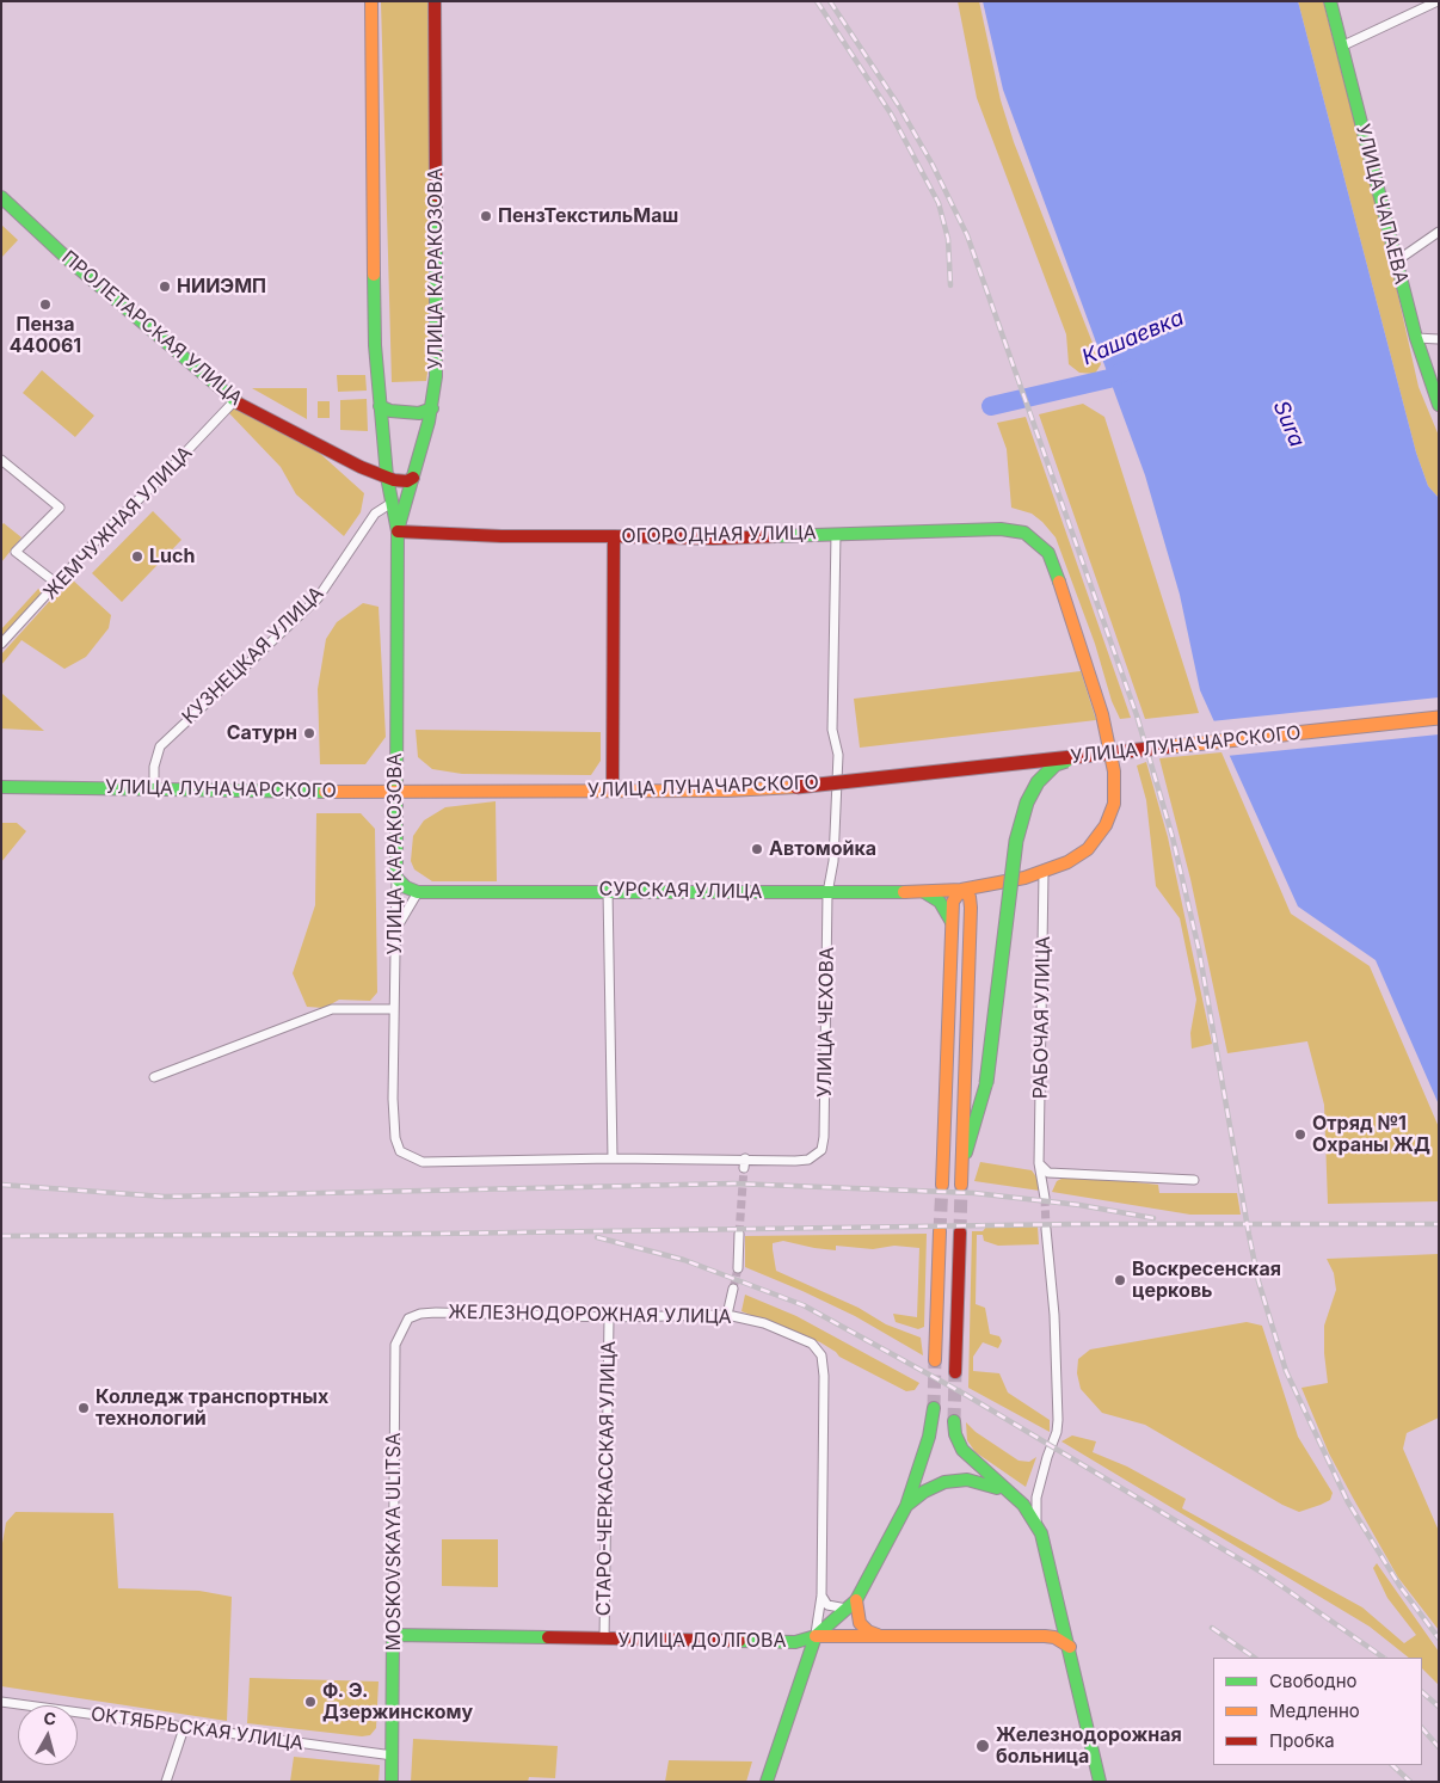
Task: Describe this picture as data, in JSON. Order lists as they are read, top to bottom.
{
  "streets": {
    "main road": [
      "УЛИЦА ЧАПАЕВА",
      "УЛИЦА КАРАКОЗОВА",
      "ПРОЛЕТАРСКАЯ УЛИЦА",
      "ОГОРОДНАЯ УЛИЦА",
      "УЛИЦА ЛУНАЧАРСКОГО",
      "СУРСКАЯ УЛИЦА",
      "MOSKOVSKAYA ULITSA",
      "УЛИЦА ДОЛГОВА"
    ],
    "street": [
      "ЖЕМЧУЖНАЯ УЛИЦА",
      "КУЗНЕЦКАЯ УЛИЦА",
      "РАБОЧАЯ УЛИЦА",
      "УЛИЦА ЧЕХОВА",
      "ЖЕЛЕЗНОДОРОЖНАЯ УЛИЦА",
      "СТАРО-ЧЕРКАССКАЯ УЛИЦА",
      "ОКТЯБРЬСКАЯ УЛИЦА"
    ]
  },
  "crossings": [
    ["УЛИЦА КАРАКОЗОВА", "ПРОЛЕТАРСКАЯ УЛИЦА"],
    ["УЛИЦА КАРАКОЗОВА", "ОГОРОДНАЯ УЛИЦА"],
    ["УЛИЦА КАРАКОЗОВА", "КУЗНЕЦКАЯ УЛИЦА"],
    ["УЛИЦА КАРАКОЗОВА", "УЛИЦА ЛУНАЧАРСКОГО"],
    ["ПРОЛЕТАРСКАЯ УЛИЦА", "ЖЕМЧУЖНАЯ УЛИЦА"],
    ["ОГОРОДНАЯ УЛИЦА", "СУРСКАЯ УЛИЦА"],
    ["ОГОРОДНАЯ УЛИЦА", "УЛИЦА ЧЕХОВА"],
    ["КУЗНЕЦКАЯ УЛИЦА", "УЛИЦА ЛУНАЧАРСКОГО"],
    ["СУРСКАЯ УЛИЦА", "РАБОЧАЯ УЛИЦА"],
    ["СУРСКАЯ УЛИЦА", "УЛИЦА ЧЕХОВА"],
    ["ЖЕЛЕЗНОДОРОЖНАЯ УЛИЦА", "СТАРО-ЧЕРКАССКАЯ УЛИЦА"],
    ["ЖЕЛЕЗНОДОРОЖНАЯ УЛИЦА", "MOSKOVSKAYA ULITSA"],
    ["СТАРО-ЧЕРКАССКАЯ УЛИЦА", "УЛИЦА ДОЛГОВА"],
    ["MOSKOVSKAYA ULITSA", "УЛИЦА ДОЛГОВА"],
    ["MOSKOVSKAYA ULITSA", "ОКТЯБРЬСКАЯ УЛИЦА"]
  ],
  "water": ["Кашаевка", "Sura"],
  "places": [
    "ПензТекстильМаш",
    "НИИЭМП",
    "Пенза 440061",
    "Luch",
    "Сатурн",
    "Автомойка",
    "Отряд №1 Охраны ЖД",
    "Воскресенская церковь",
    "Колледж транспортных технологий",
    "Ф. Э. Дзержинскому",
    "Железнодорожная больница"
  ],
  "legend": ["Свободно", "Медленно", "Пробка"],
  "north": "top"
}
